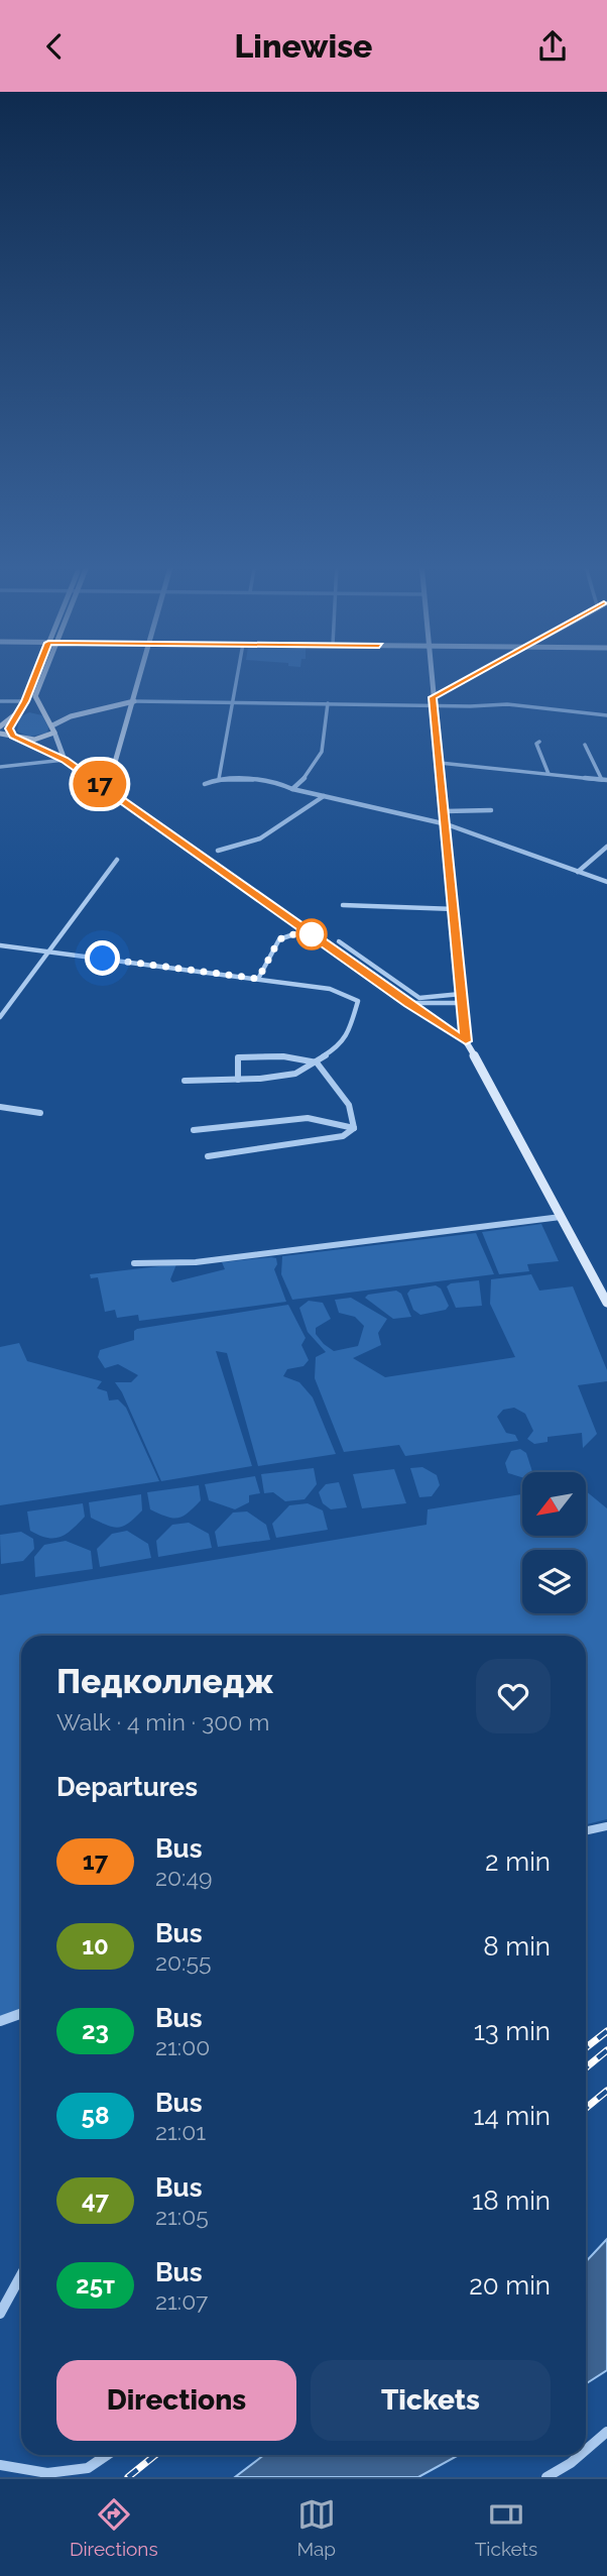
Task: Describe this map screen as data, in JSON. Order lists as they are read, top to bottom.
{
  "lines": ["bus line 17"],
  "north": "bottom left",
  "page": {
    "header": "Linewise",
    "on_map": "17",
    "heading": [
      ["Педколледж", "Walk · 4 min · 300 m"],
      "Departures"
    ],
    "list": [
      {
        "mark": "17",
        "name": "Bus",
        "note": "20:49",
        "value": "2 min"
      },
      {
        "mark": "10",
        "name": "Bus",
        "note": "20:55",
        "value": "8 min"
      },
      {
        "mark": "23",
        "name": "Bus",
        "note": "21:00",
        "value": "13 min"
      },
      {
        "mark": "58",
        "name": "Bus",
        "note": "21:01",
        "value": "14 min"
      },
      {
        "mark": "47",
        "name": "Bus",
        "note": "21:05",
        "value": "18 min"
      },
      {
        "mark": "25т",
        "name": "Bus",
        "note": "21:07",
        "value": "20 min"
      }
    ],
    "buttons": ["Directions", "Tickets"],
    "tabs": ["Directions", "Map", "Tickets"]
  }
}
